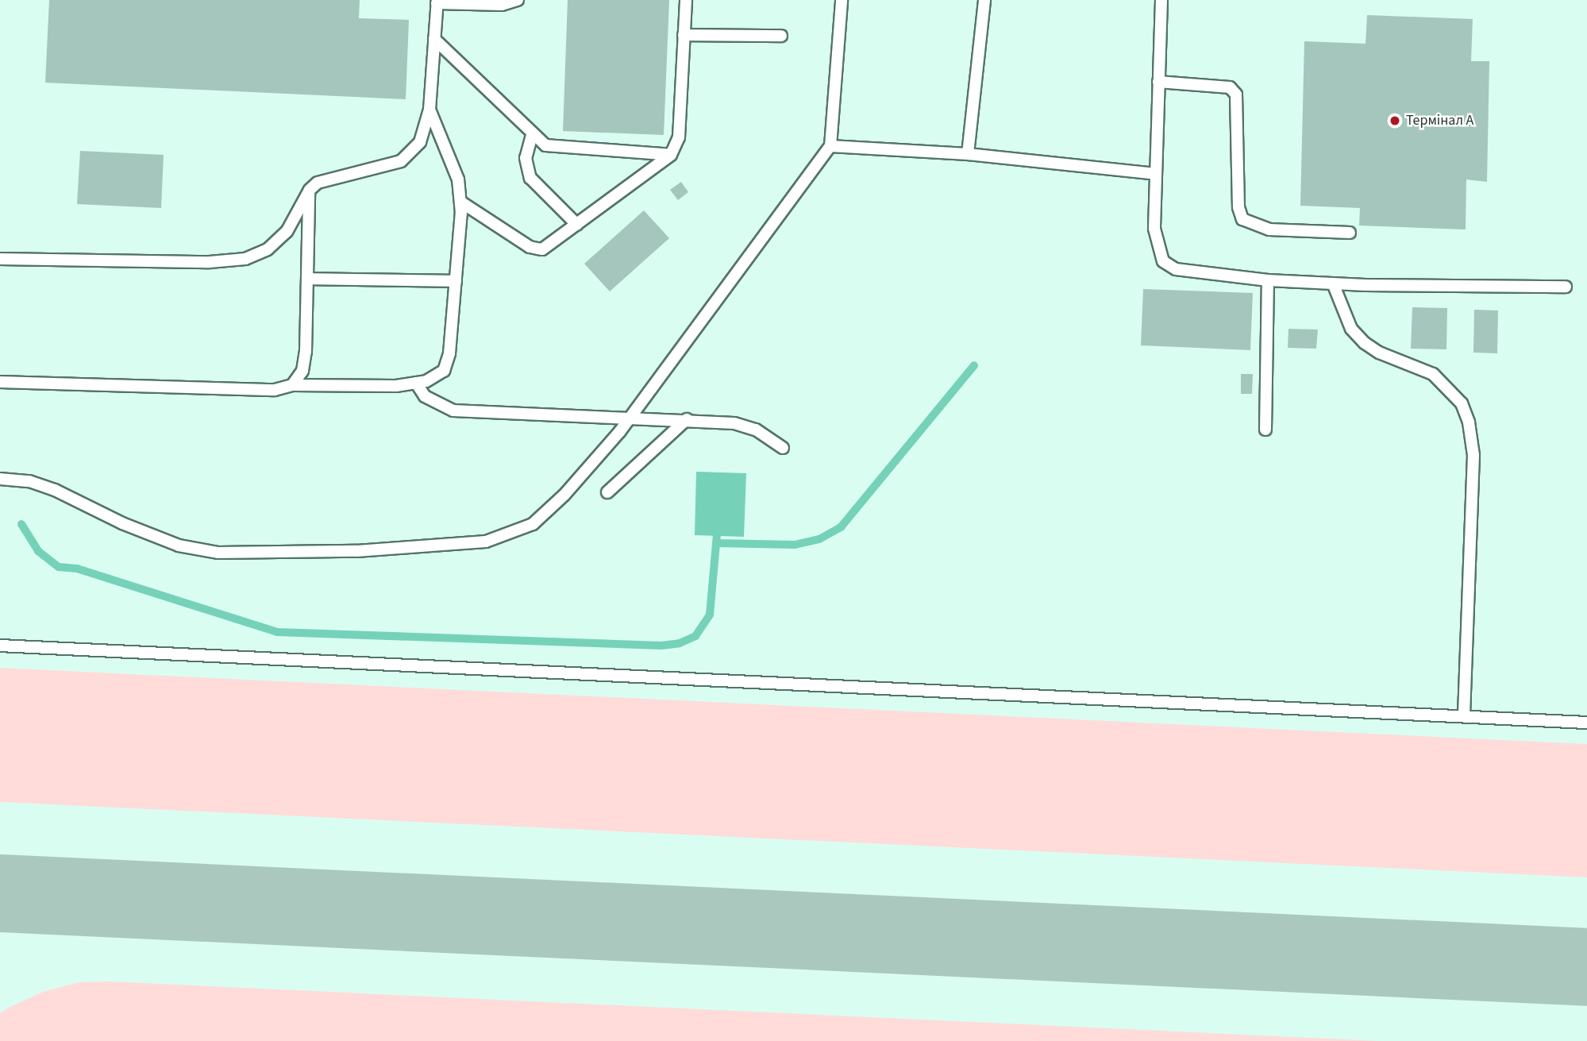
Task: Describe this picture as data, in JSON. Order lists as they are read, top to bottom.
{
  "places": ["Термінал A"]
}
